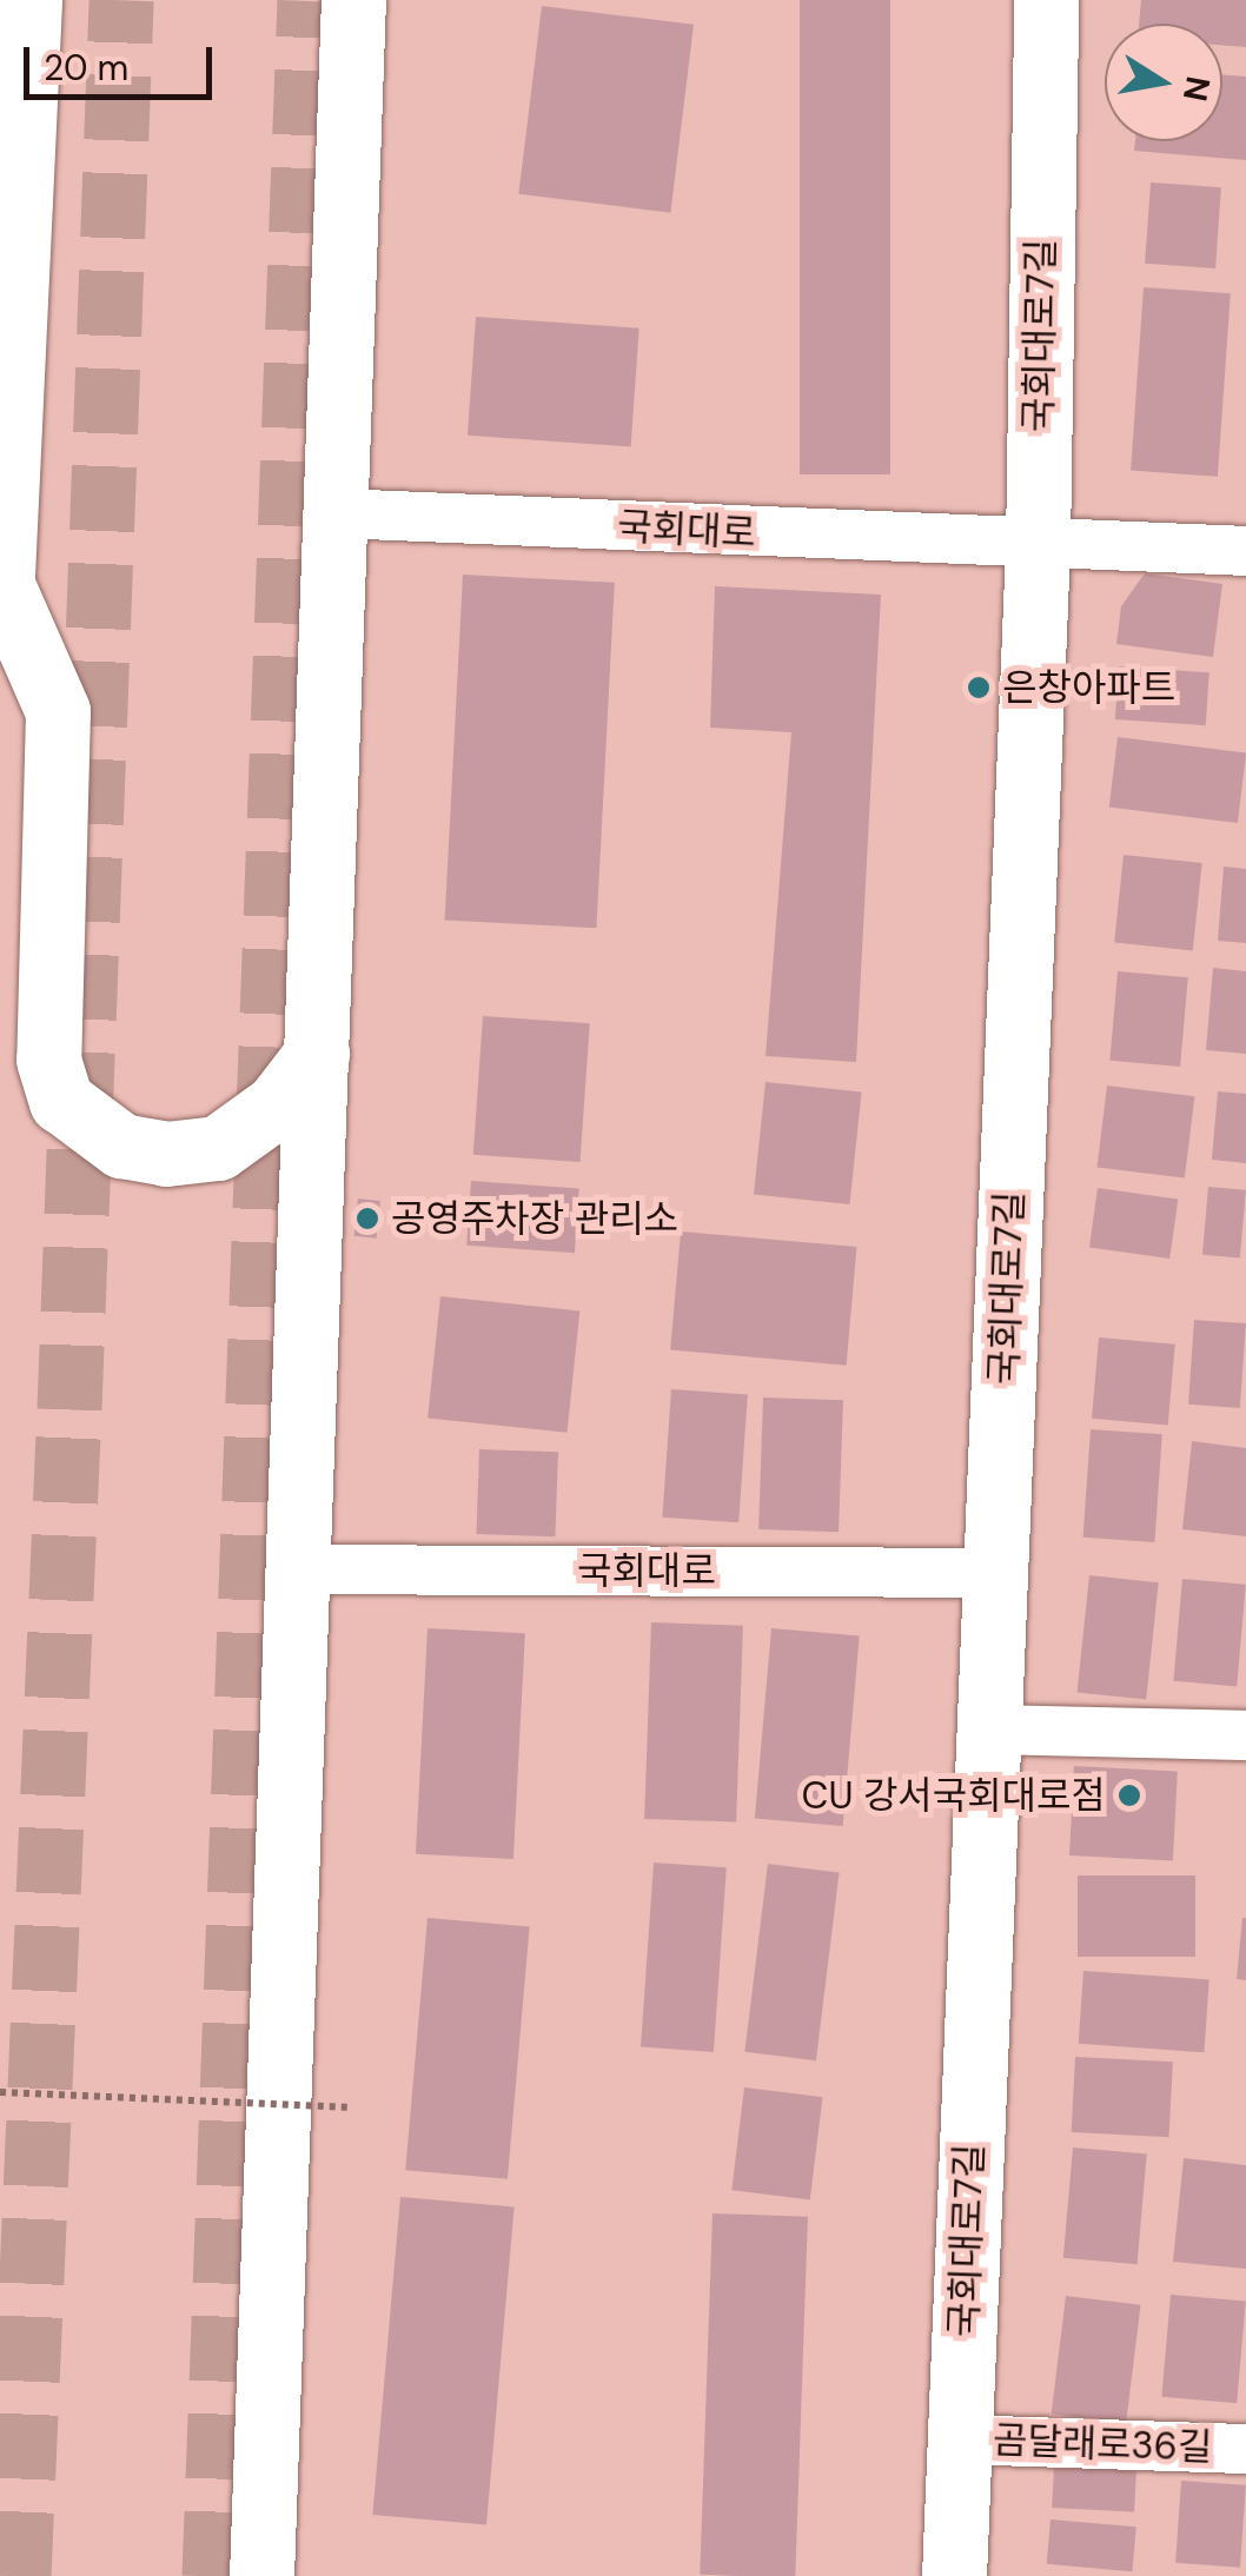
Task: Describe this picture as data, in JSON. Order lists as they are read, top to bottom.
{
  "streets": {
    "main road": ["국회대로7길"],
    "street": ["국회대로", "곰달래로36길"]
  },
  "crossings": [
    ["국회대로7길", "국회대로"],
    ["국회대로7길", "곰달래로36길"]
  ],
  "places": ["은창아파트", "공영주차장 관리소", "CU 강서국회대로점"],
  "scale_bar": "20 m",
  "north": "right"
}
